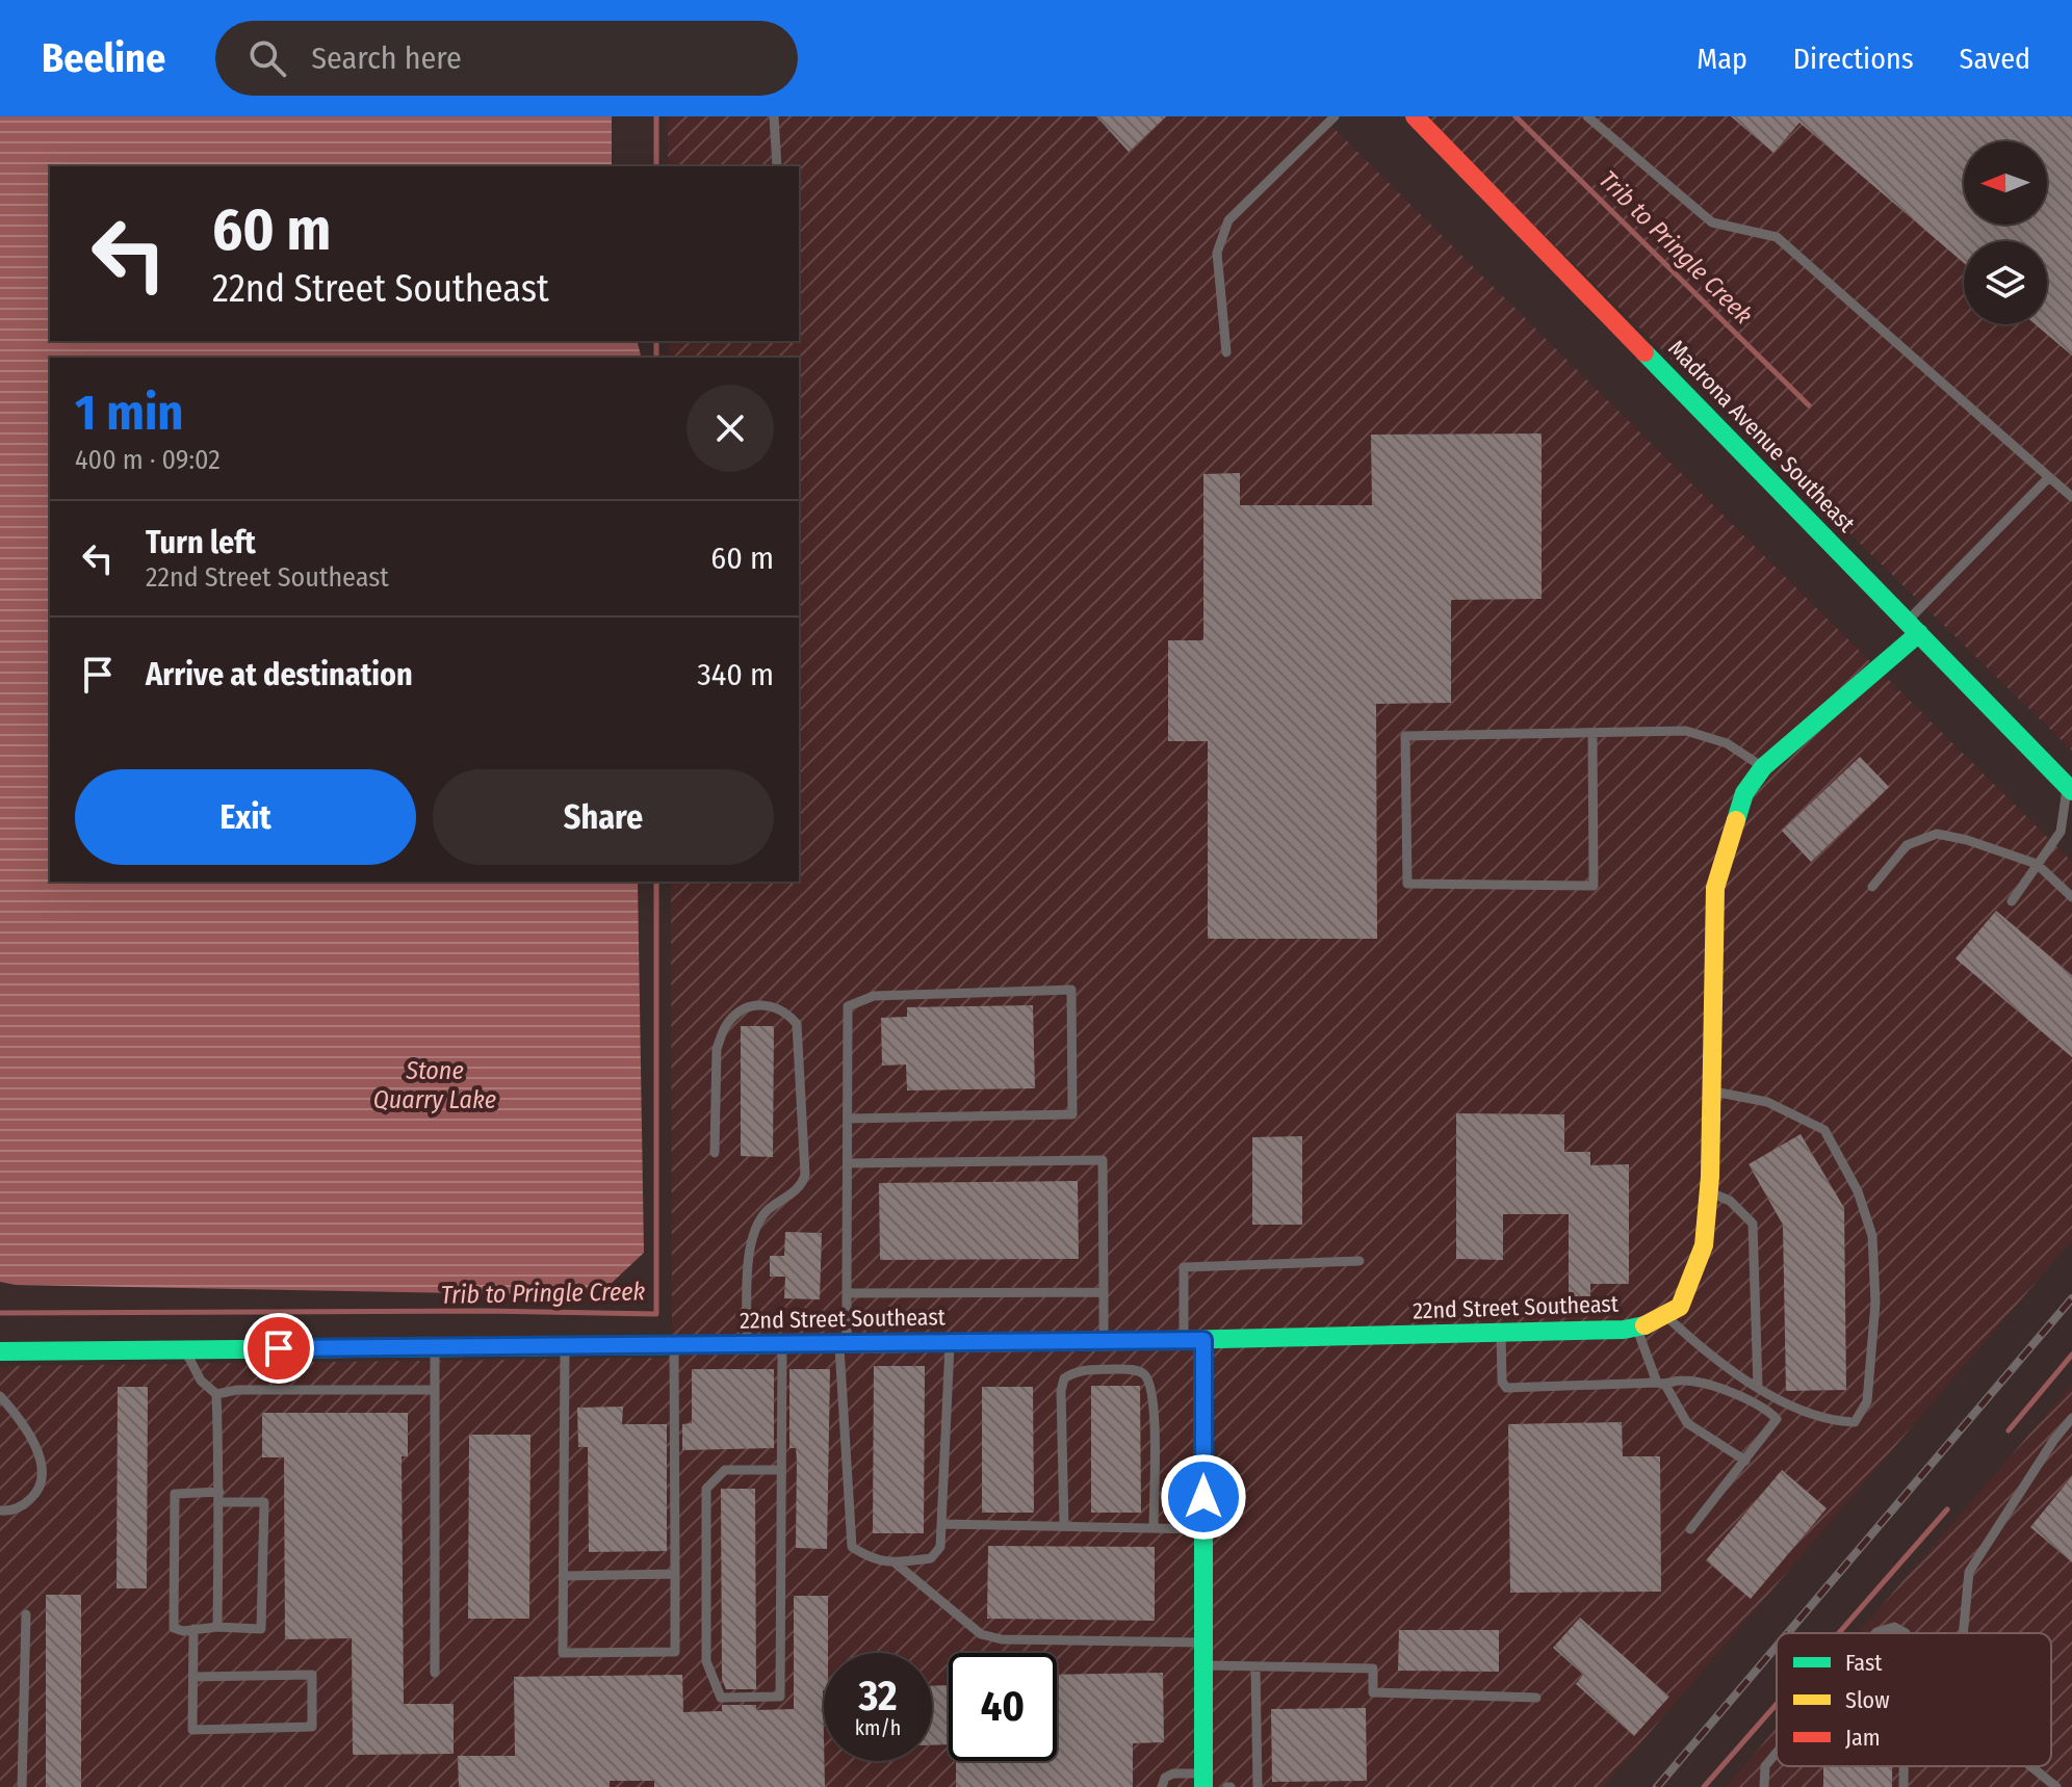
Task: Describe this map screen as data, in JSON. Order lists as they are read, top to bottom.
{
  "streets": {
    "street": ["Madrona Avenue Southeast", "22nd Street Southeast"]
  },
  "water": ["Trib to Pringle Creek", "Stone Quarry Lake"],
  "legend": ["Fast", "Slow", "Jam"],
  "north": "left",
  "page": {
    "header": "Beeline",
    "search": "Search here",
    "nav": ["Map", "Directions", "Saved"],
    "turn": ["60 m", "22nd Street Southeast"],
    "heading": ["1 min", "400 m · 09:02"],
    "list": [
      {
        "name": "Turn left",
        "note": "22nd Street Southeast",
        "value": "60 m"
      },
      {
        "name": "Arrive at destination",
        "value": "340 m"
      }
    ],
    "buttons": ["Exit", "Share"],
    "speed": "32 km/h",
    "limit": "40"
  }
}
